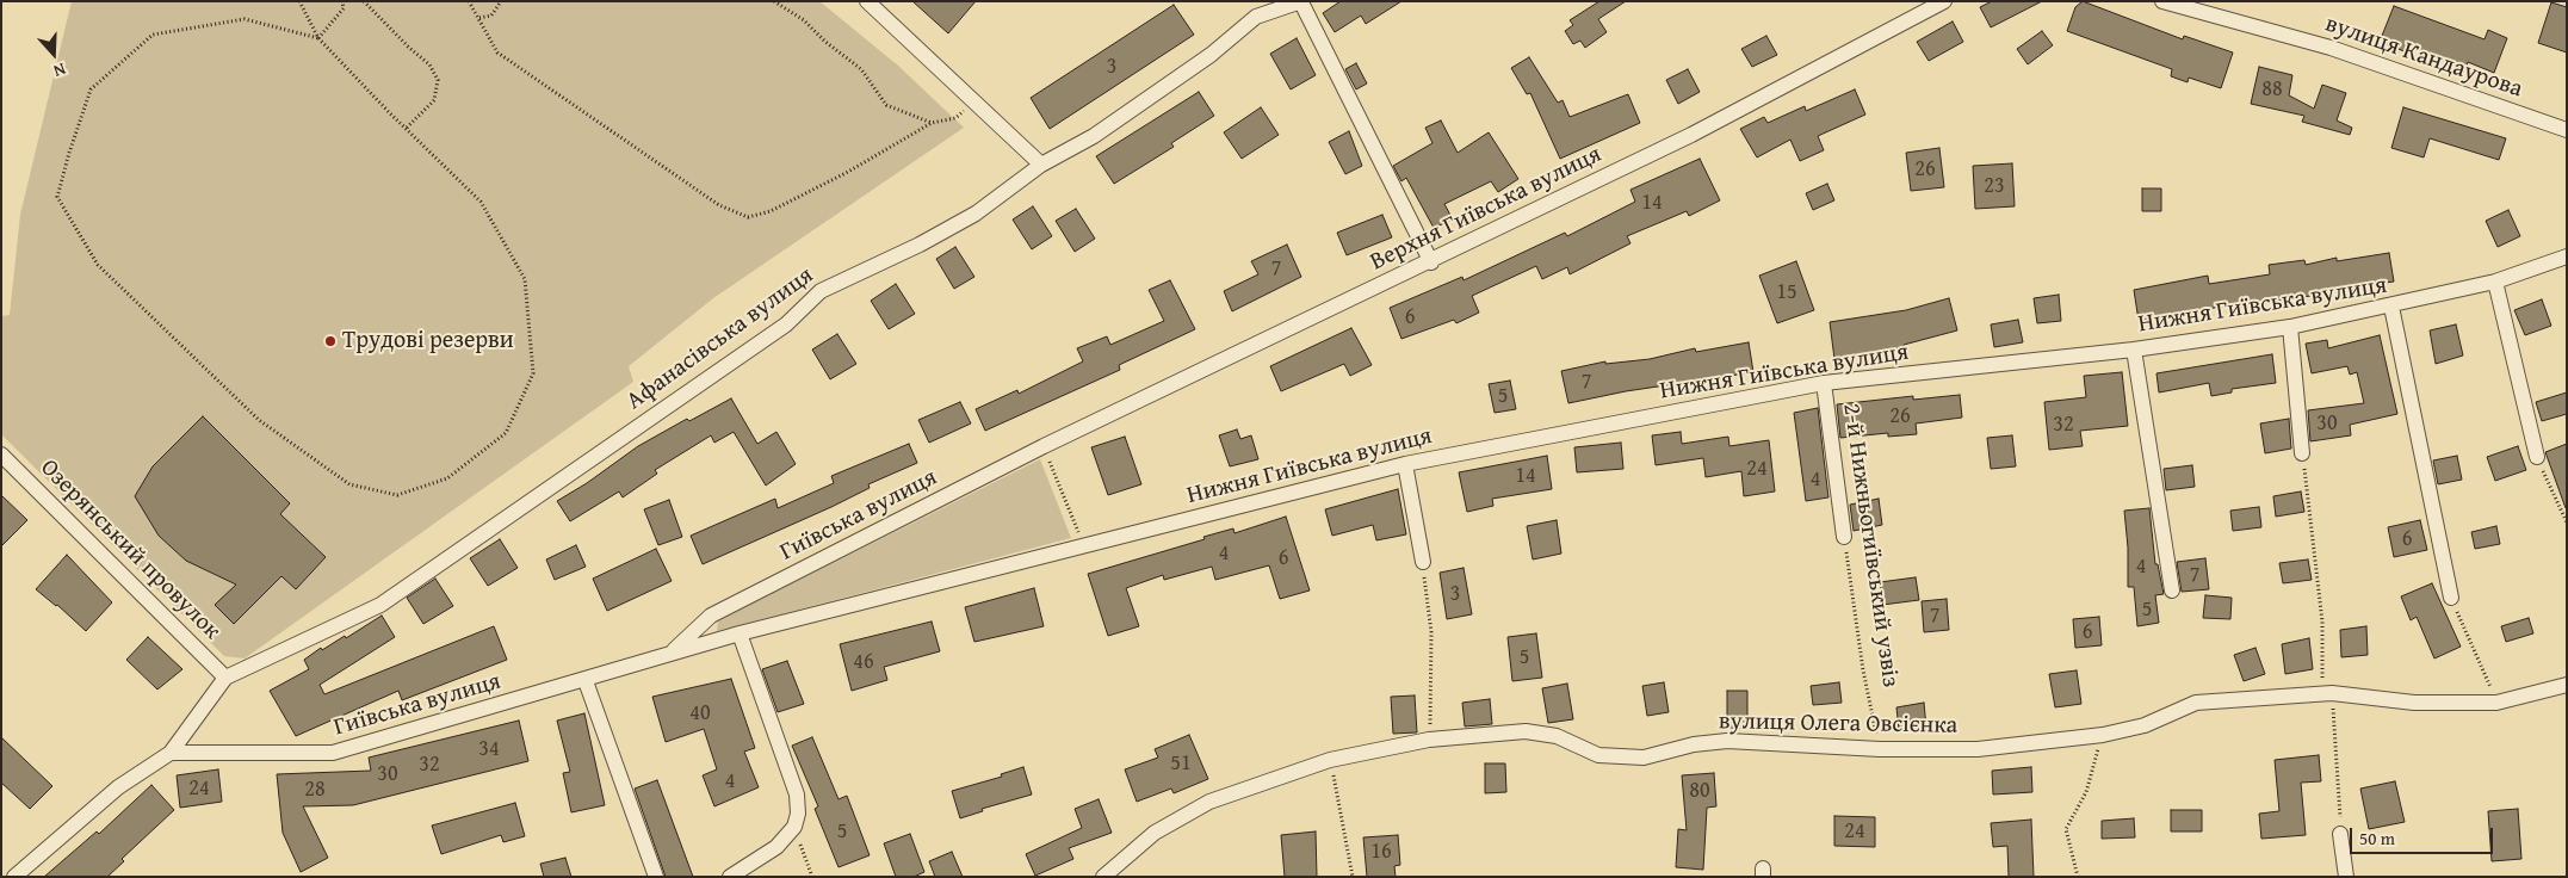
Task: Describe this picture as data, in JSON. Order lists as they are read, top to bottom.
{
  "streets": {
    "street": [
      "вулиця Кандаурова",
      "Верхня Гиївська вулиця",
      "Нижня Гиївська вулиця",
      "Афанасівська вулиця",
      "Гиївська вулиця",
      "2-й Нижньогиївський узвіз",
      "Озерянський провулок",
      "вулиця Олега Овсієнка"
    ]
  },
  "crossings": [
    ["Верхня Гиївська вулиця", "Гиївська вулиця"],
    ["Нижня Гиївська вулиця", "Гиївська вулиця"],
    ["Нижня Гиївська вулиця", "2-й Нижньогиївський узвіз"],
    ["Афанасівська вулиця", "Озерянський провулок"],
    ["2-й Нижньогиївський узвіз", "вулиця Олега Овсієнка"]
  ],
  "places": ["Трудові резерви"],
  "house_numbers": [
    "3",
    "88",
    "26",
    "23",
    "14",
    "7",
    "15",
    "6",
    "7",
    "5",
    "26",
    "30",
    "32",
    "24",
    "14",
    "4",
    "6",
    "4",
    "6",
    "4",
    "7",
    "3",
    "5",
    "7",
    "6",
    "5",
    "46",
    "40",
    "34",
    "51",
    "32",
    "30",
    "4",
    "24",
    "28",
    "80",
    "5",
    "24",
    "16"
  ],
  "scale_bar": "50 m",
  "north": "bottom"
}
